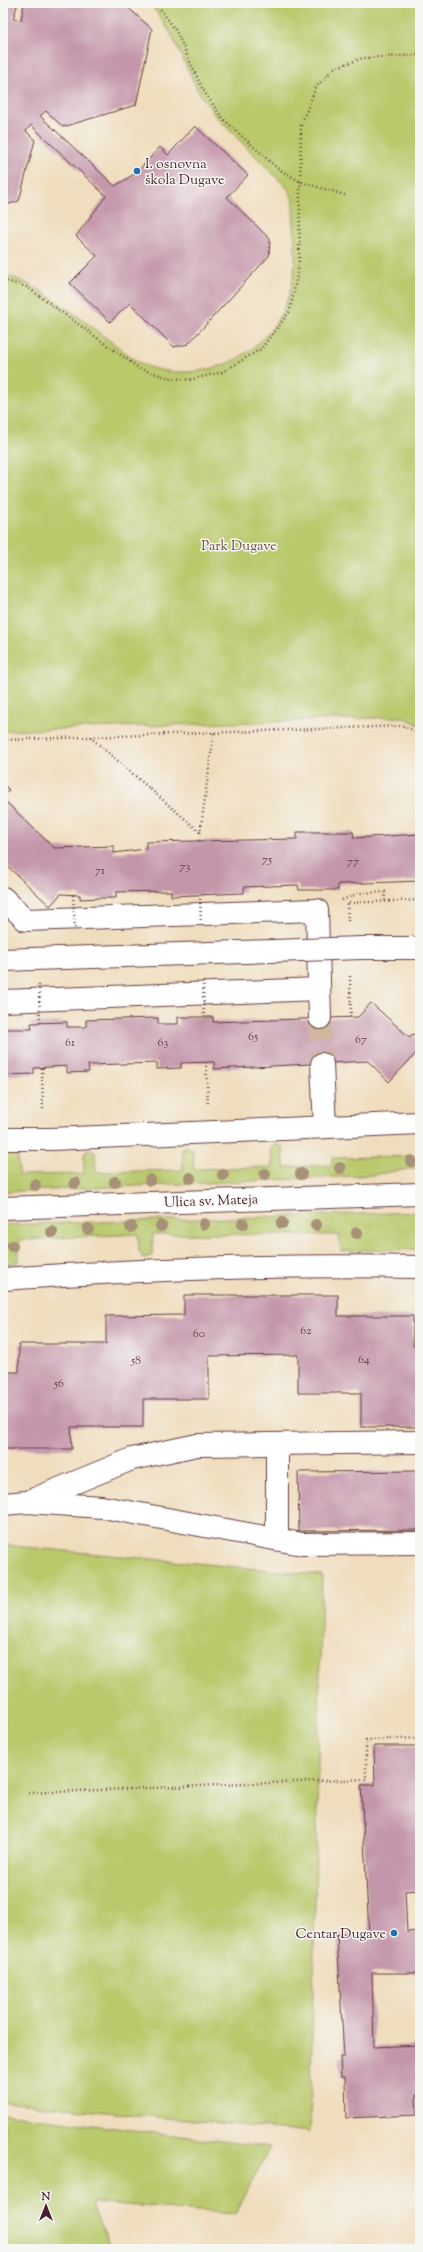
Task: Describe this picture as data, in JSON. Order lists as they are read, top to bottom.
{
  "streets": {
    "street": ["Ulica sv. Mateja"]
  },
  "parks": ["Park Dugave"],
  "places": ["I. osnovna škola Dugave", "Centar Dugave"],
  "house_numbers": [
    "75",
    "77",
    "73",
    "71",
    "65",
    "67",
    "61",
    "63",
    "62",
    "60",
    "64",
    "58",
    "56"
  ],
  "north": "top"
}
